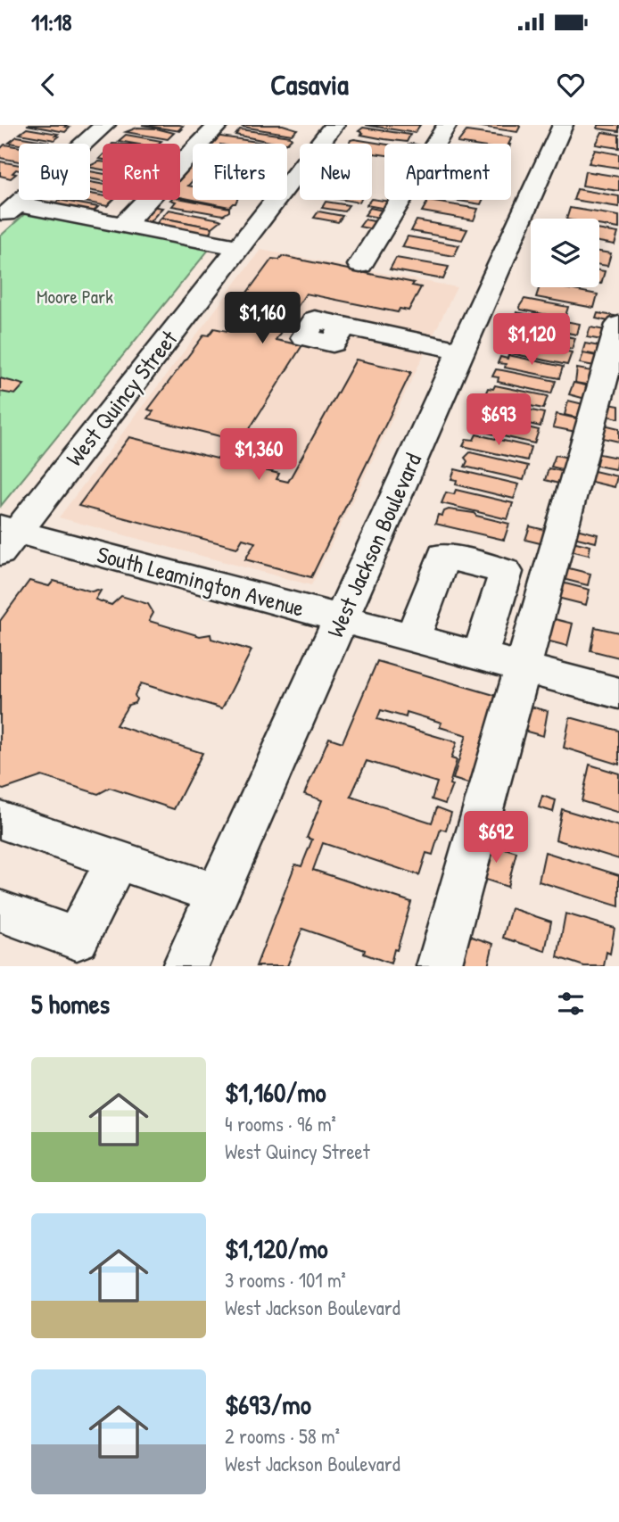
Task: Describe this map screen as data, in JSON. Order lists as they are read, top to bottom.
{
  "streets": {
    "street": ["West Quincy Street", "West Jackson Boulevard", "South Leamington Avenue"]
  },
  "crossings": [
    ["West Quincy Street", "South Leamington Avenue"],
    ["West Jackson Boulevard", "South Leamington Avenue"]
  ],
  "parks": ["Moore Park"],
  "page": {
    "status": "11:18",
    "header": "Casavia",
    "chip": [
      "Buy",
      "Rent",
      "Filters",
      "New",
      "Apartment"
    ],
    "price": [
      "$1,160",
      "$1,120",
      "$693",
      "$1,360",
      "$692"
    ],
    "heading": "5 homes",
    "list": [
      {
        "name": "$1,160/mo",
        "note": "4 rooms · 96 m² · West Quincy Street"
      },
      {
        "name": "$1,120/mo",
        "note": "3 rooms · 101 m² · West Jackson Boulevard"
      },
      {
        "name": "$693/mo",
        "note": "2 rooms · 58 m² · West Jackson Boulevard"
      }
    ]
  }
}
